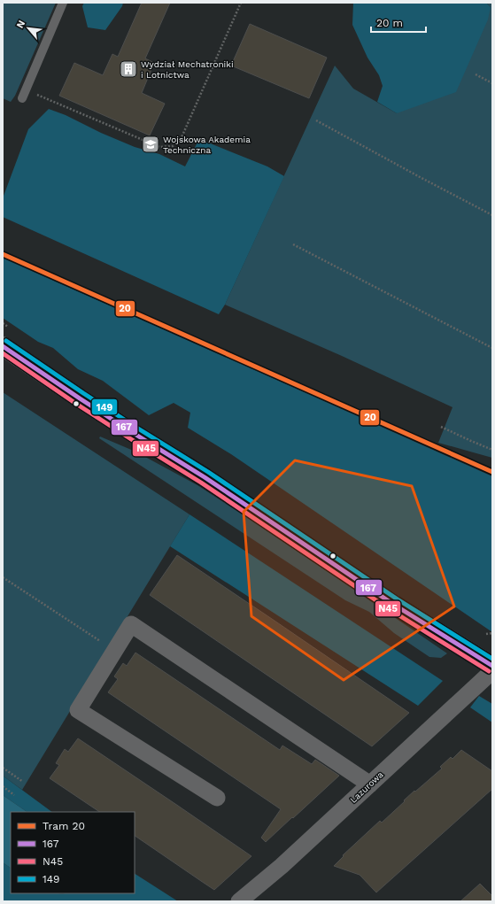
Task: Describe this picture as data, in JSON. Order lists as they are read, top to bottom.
{
  "streets": {
    "street": ["Lazurowa"]
  },
  "places": {
    "building": ["Wydział Mechatroniki i Lotnictwa"],
    "school or university": ["Wojskowa Akademia Techniczna"]
  },
  "lines": [
    "tram line 20",
    "transit line 149",
    "transit line 167",
    "transit line N45"
  ],
  "legend": [
    "Tram 20",
    "167",
    "N45",
    "149"
  ],
  "scale_bar": "20 m",
  "north": "top left"
}
